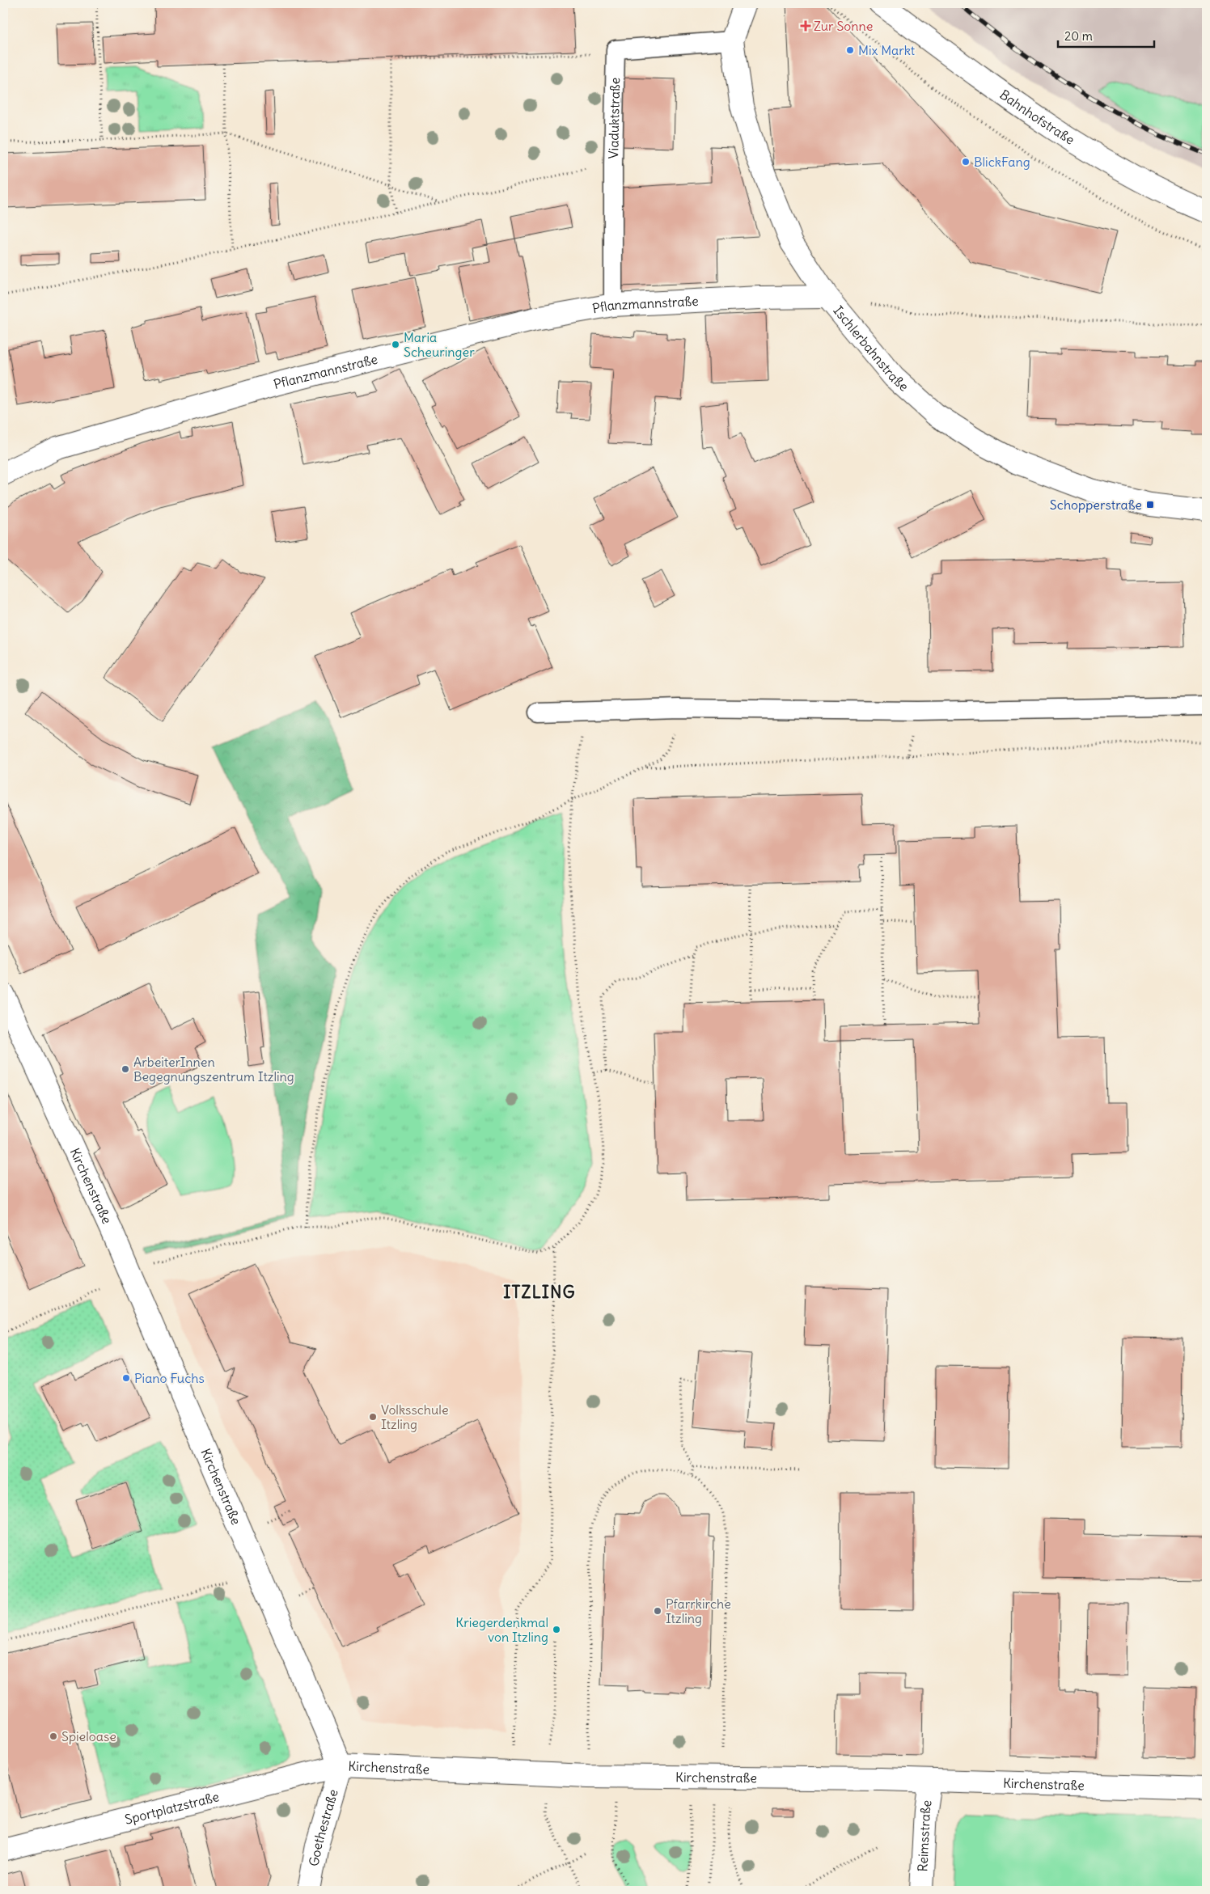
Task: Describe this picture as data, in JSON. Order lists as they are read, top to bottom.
{
  "streets": {
    "street": [
      "Bahnhofstraße",
      "Pflanzmannstraße",
      "Ischlerbahnstraße",
      "Kirchenstraße",
      "Sportplatzstraße",
      "Goethestraße",
      "Reimsstraße"
    ],
    "lane": ["Viaduktstraße"]
  },
  "crossings": [
    ["Viaduktstraße", "Pflanzmannstraße"],
    ["Pflanzmannstraße", "Ischlerbahnstraße"],
    ["Kirchenstraße", "Sportplatzstraße"],
    ["Kirchenstraße", "Goethestraße"],
    ["Kirchenstraße", "Reimsstraße"],
    ["Sportplatzstraße", "Goethestraße"]
  ],
  "districts": ["ITZLING"],
  "places": {
    "health": ["Zur Sonne"],
    "other": [
      "Mix Markt",
      "BlickFang",
      "Maria Scheuringer",
      "ArbeiterInnen Begegnungszentrum Itzling",
      "Piano Fuchs",
      "Volksschule Itzling",
      "Pfarrkirche Itzling",
      "Kriegerdenkmal von Itzling",
      "Spieloase"
    ],
    "transit": ["Schopperstraße"]
  },
  "scale_bar": "20 m"
}
